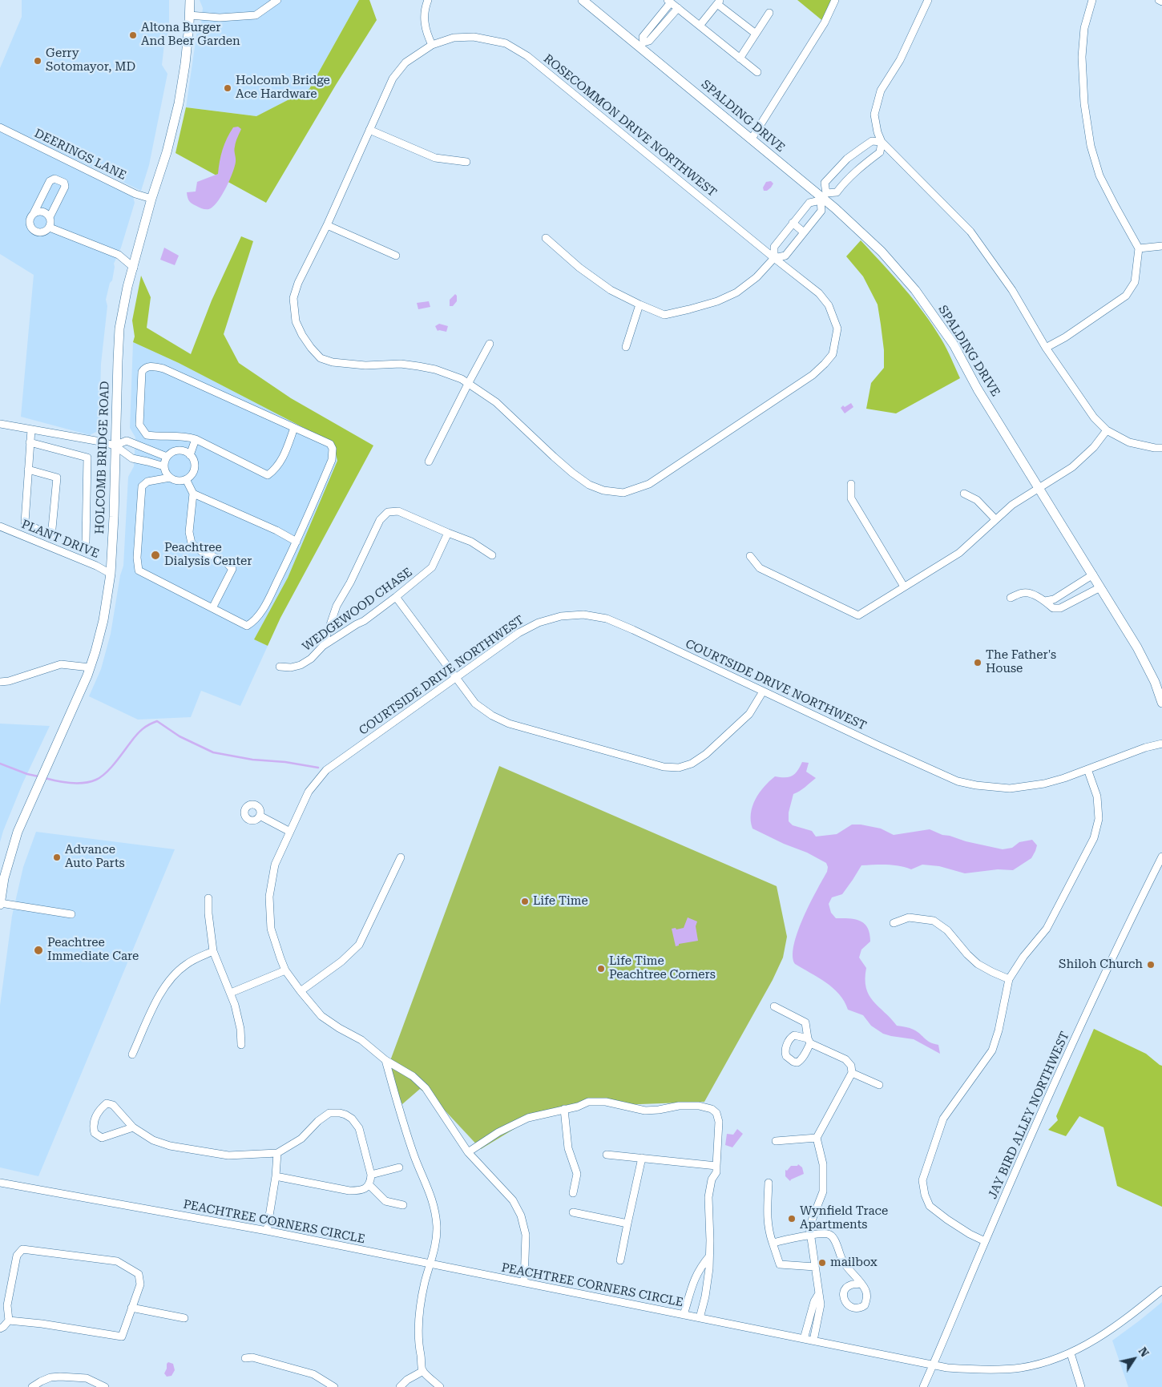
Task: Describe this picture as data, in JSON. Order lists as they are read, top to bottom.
{
  "streets": {
    "main road": ["SPALDING DRIVE", "HOLCOMB BRIDGE ROAD"],
    "street": [
      "ROSECOMMON DRIVE NORTHWEST",
      "DEERINGS LANE",
      "PLANT DRIVE",
      "WEDGEWOOD CHASE",
      "COURTSIDE DRIVE NORTHWEST",
      "JAY BIRD ALLEY NORTHWEST",
      "PEACHTREE CORNERS CIRCLE"
    ]
  },
  "crossings": [
    ["DEERINGS LANE", "HOLCOMB BRIDGE ROAD"],
    ["HOLCOMB BRIDGE ROAD", "PLANT DRIVE"],
    ["COURTSIDE DRIVE NORTHWEST", "PEACHTREE CORNERS CIRCLE"],
    ["JAY BIRD ALLEY NORTHWEST", "PEACHTREE CORNERS CIRCLE"]
  ],
  "places": [
    "Altona Burger And Beer Garden",
    "Gerry Sotomayor, MD",
    "Holcomb Bridge Ace Hardware",
    "Peachtree Dialysis Center",
    "The Father's House",
    "Advance Auto Parts",
    "Life Time",
    "Peachtree Immediate Care",
    "Shiloh Church",
    "Life Time Peachtree Corners",
    "Wynfield Trace Apartments",
    "mailbox"
  ],
  "north": "top right"
}
